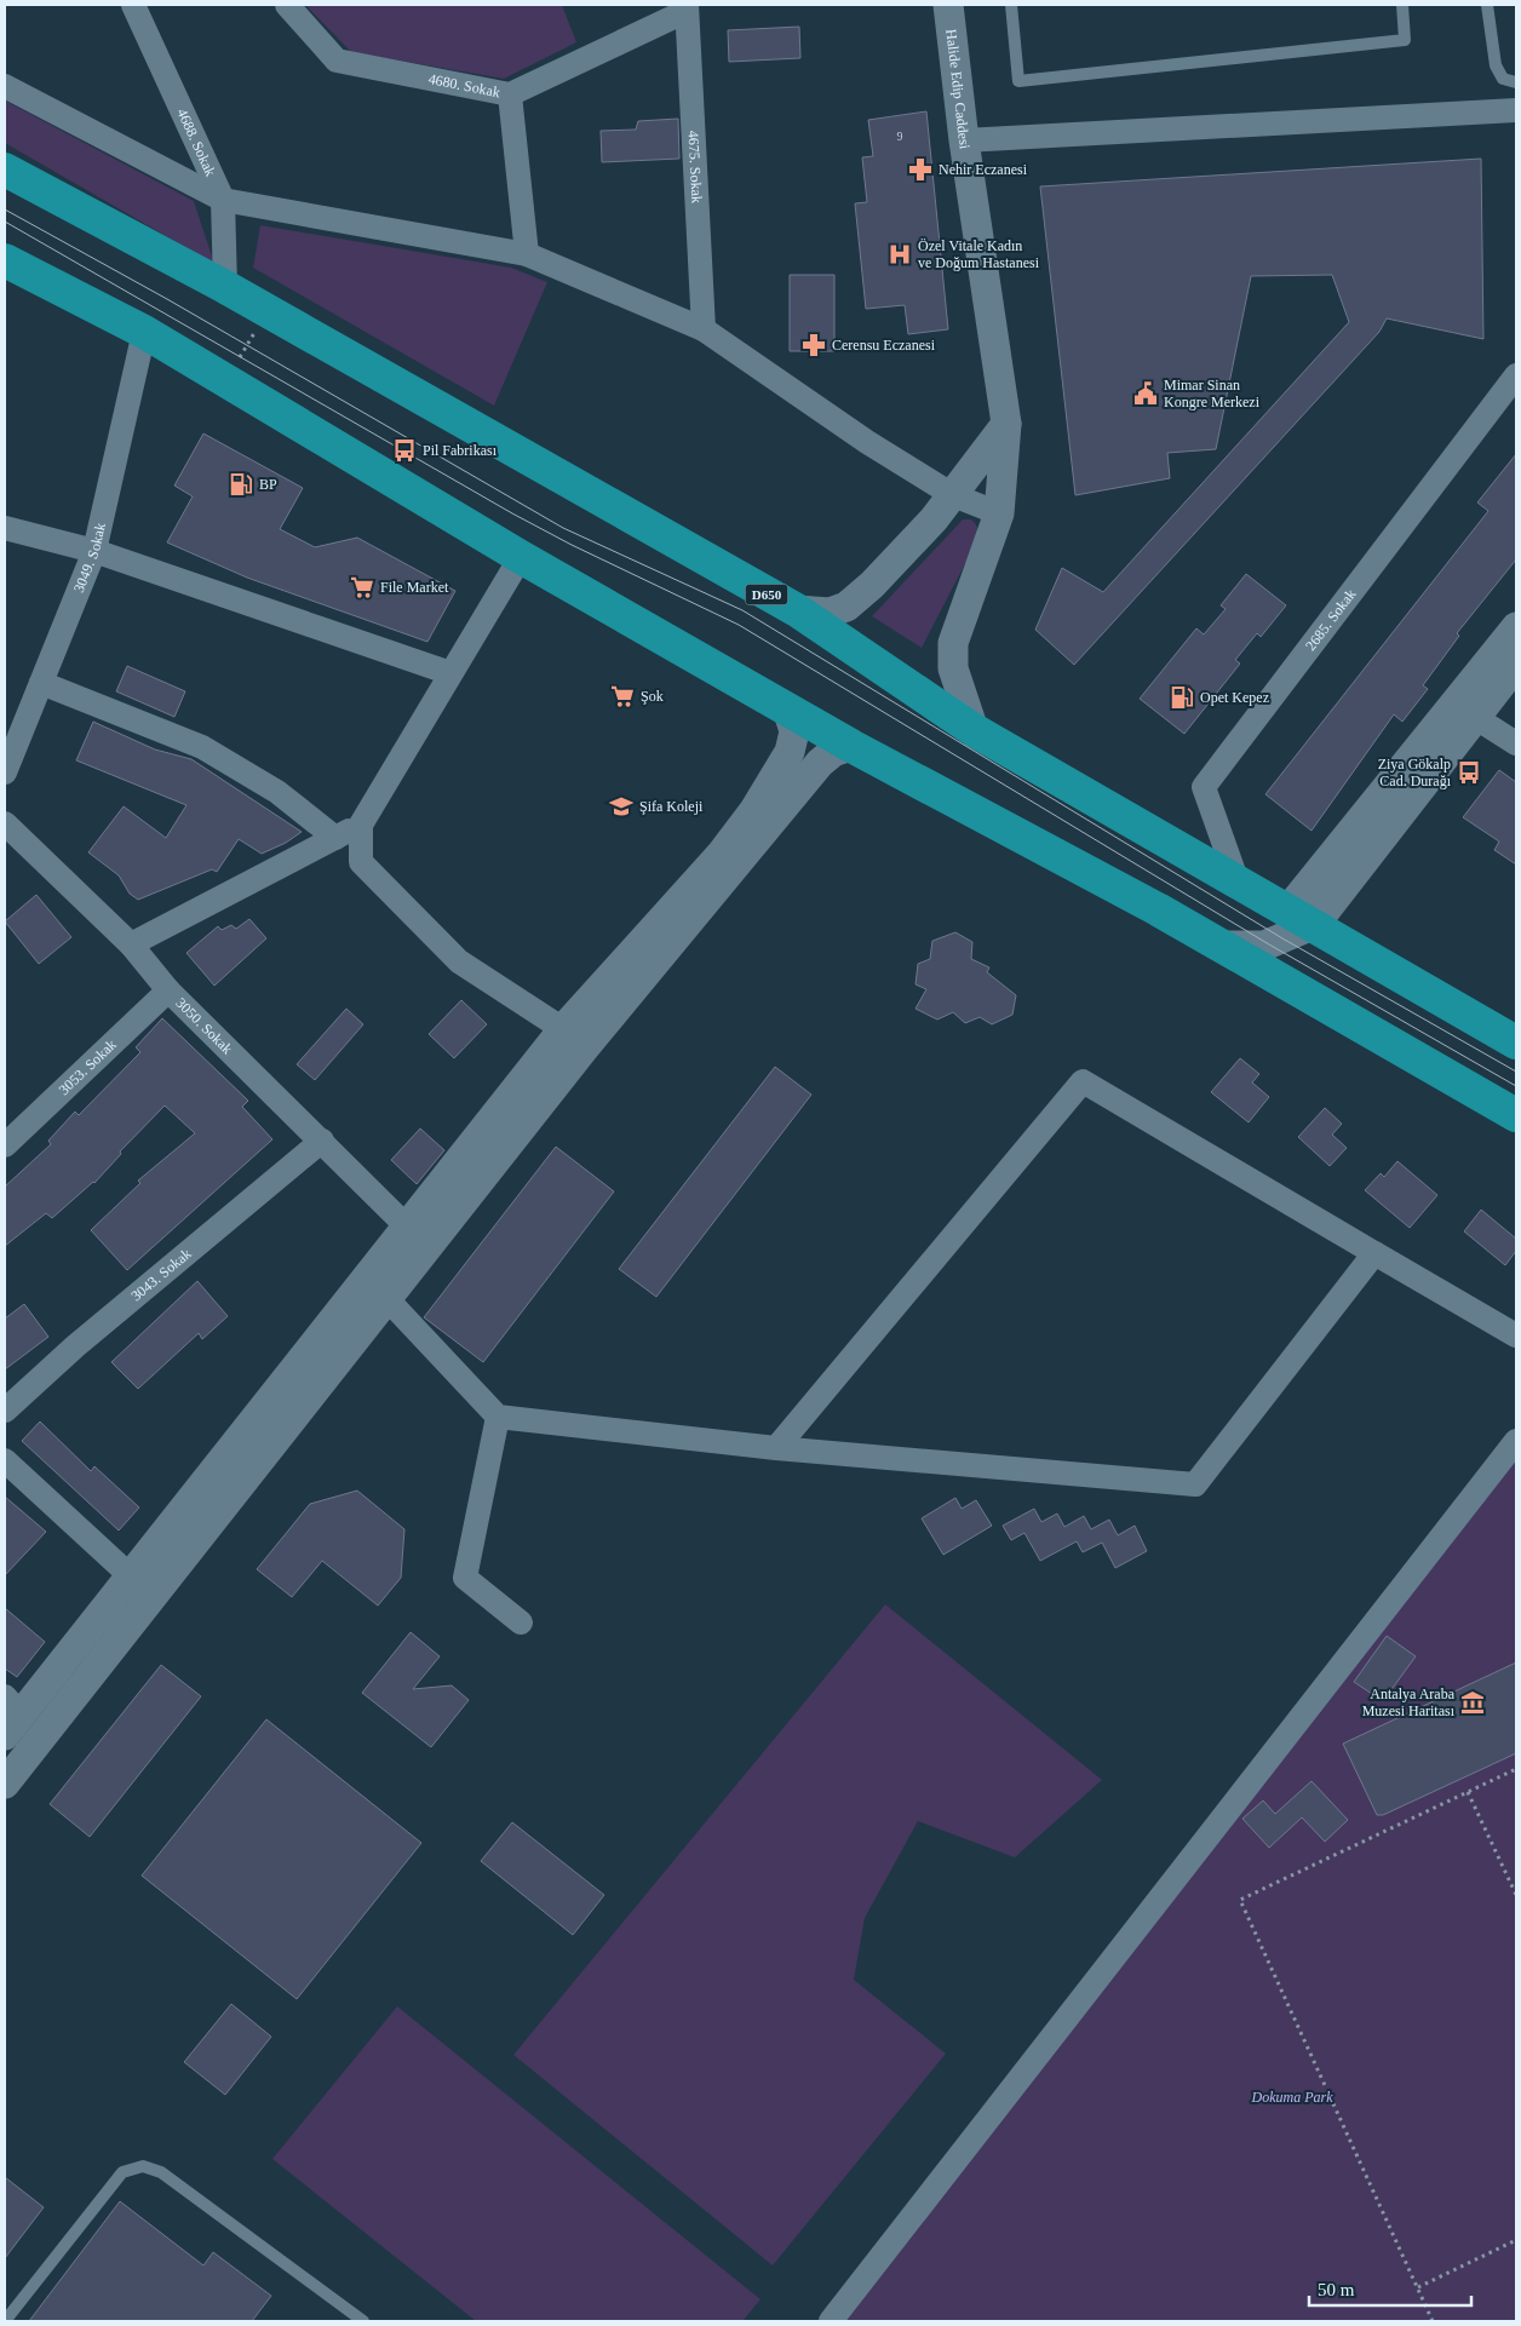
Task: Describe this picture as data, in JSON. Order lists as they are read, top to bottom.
{
  "streets": {
    "highway": ["D650"],
    "street": [
      "4680. Sokak",
      "Halide Edip Caddesi",
      "4688. Sokak",
      "4675. Sokak",
      "3049. Sokak",
      "2685. Sokak",
      "3050. Sokak",
      "3053. Sokak",
      "3043. Sokak"
    ]
  },
  "crossings": [
    ["4680. Sokak", "4675. Sokak"],
    ["Halide Edip Caddesi", "D650"],
    ["4688. Sokak", "D650"],
    ["D650", "2685. Sokak"],
    ["3050. Sokak", "3053. Sokak"],
    ["3050. Sokak", "3043. Sokak"]
  ],
  "parks": ["Dokuma Park"],
  "places": {
    "pharmacy": ["Nehir Eczanesi", "Cerensu Eczanesi"],
    "hospital": ["Özel Vitale Kadın ve Doğum Hastanesi"],
    "public building": ["Mimar Sinan Kongre Merkezi"],
    "bus stop": ["Pil Fabrikası", "Ziya Gökalp Cad. Durağı"],
    "fuel station": ["BP", "Opet Kepez"],
    "supermarket": ["File Market", "Şok"],
    "school or university": ["Şifa Koleji"],
    "museum": ["Antalya Araba Muzesi Haritası"]
  },
  "house_numbers": ["9"],
  "scale_bar": "50 m"
}
